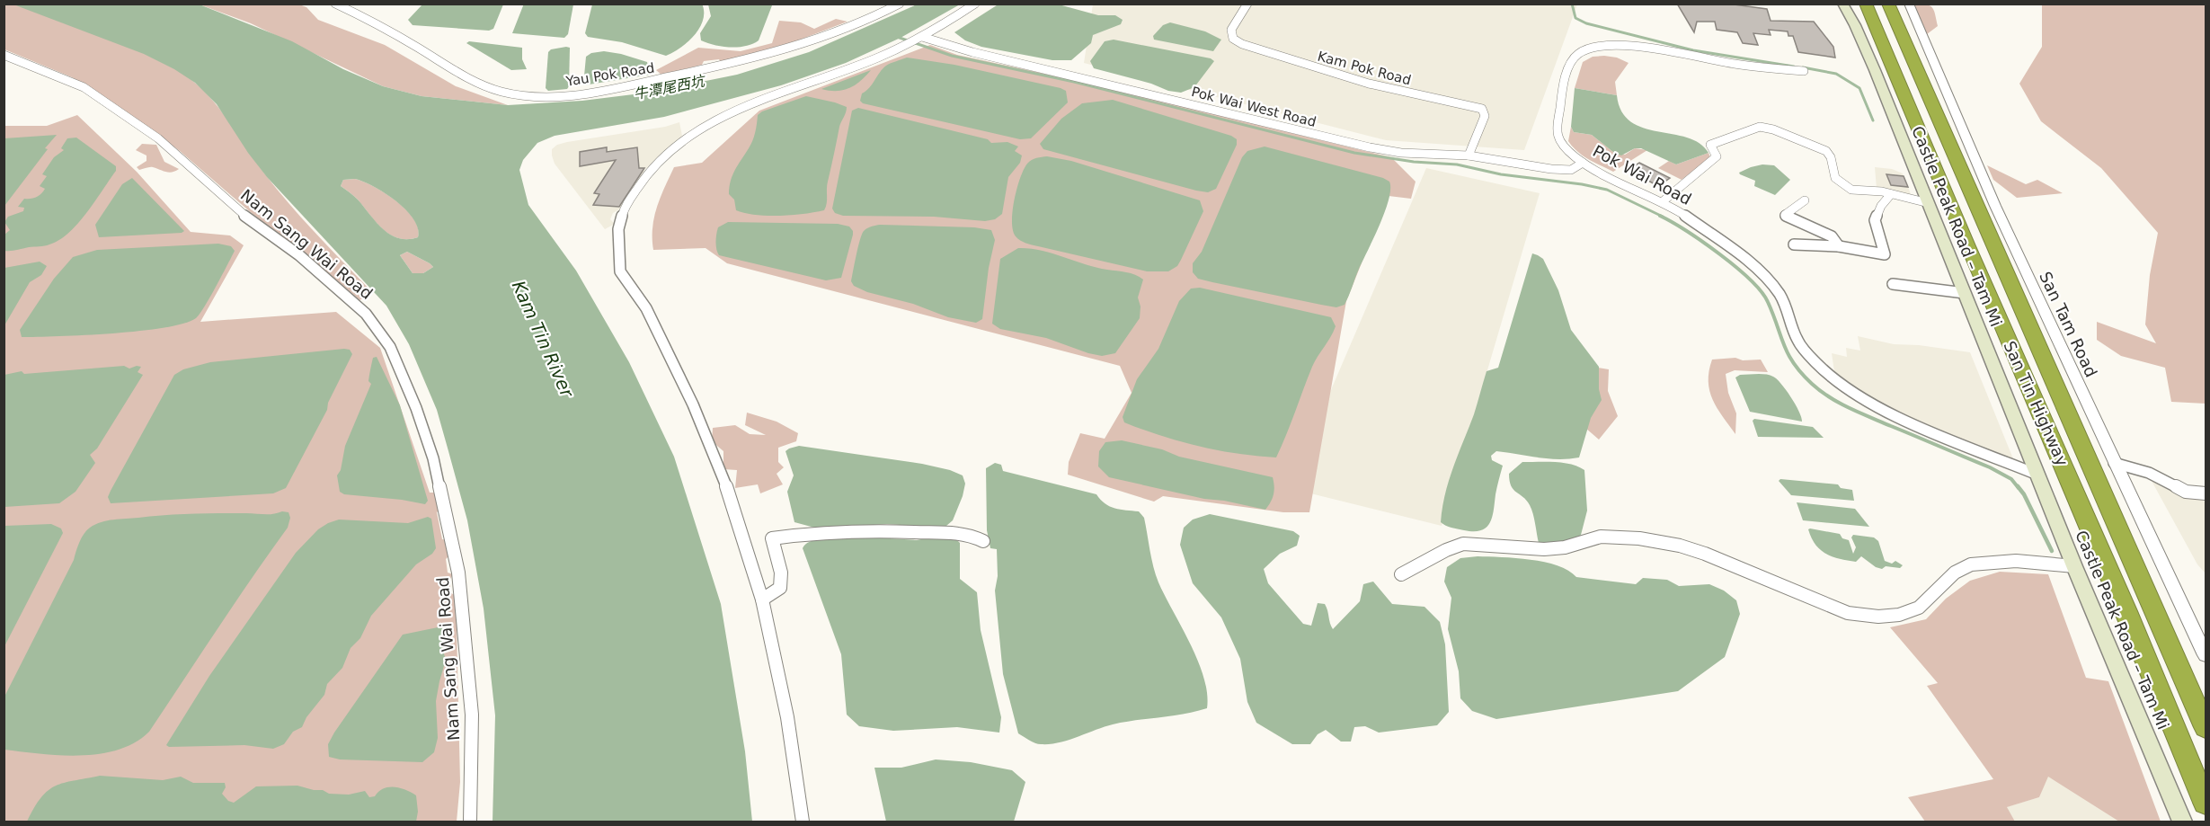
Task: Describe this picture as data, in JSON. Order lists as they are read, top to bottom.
{
  "streets": {
    "highway": ["San Tin Highway"],
    "main road": ["Castle Peak Road – Tam Mi"],
    "street": [
      "Kam Pok Road",
      "Yau Pok Road",
      "Pok Wai West Road",
      "Pok Wai Road",
      "Nam Sang Wai Road",
      "San Tam Road"
    ]
  },
  "crossings": [
    ["Kam Pok Road", "Pok Wai West Road"],
    ["Pok Wai West Road", "Pok Wai Road"],
    ["Pok Wai Road", "Castle Peak Road – Tam Mi"]
  ],
  "water": ["牛潭尾西坑", "Kam Tin River"]
}
